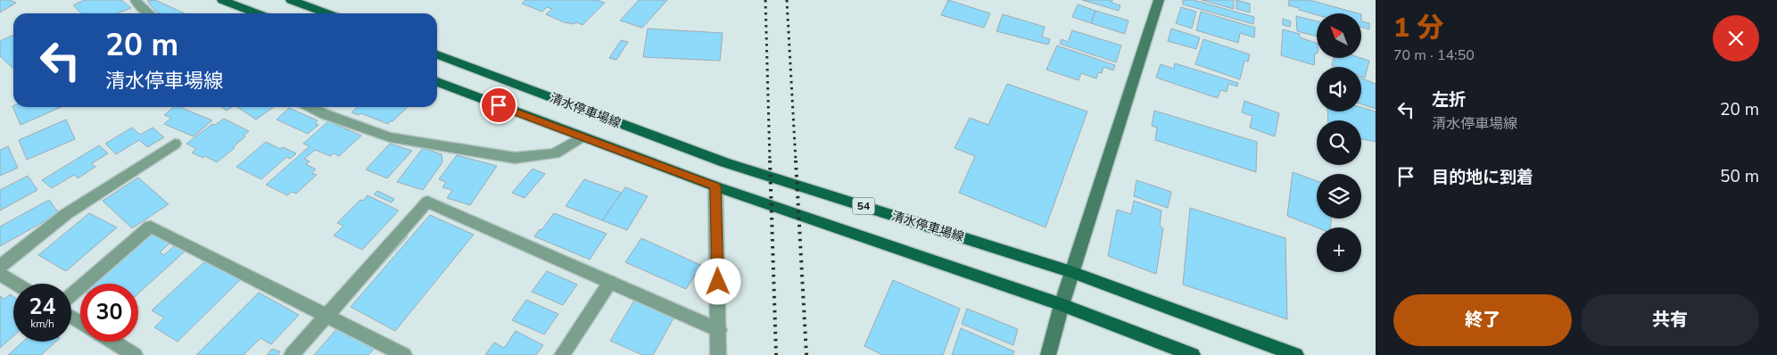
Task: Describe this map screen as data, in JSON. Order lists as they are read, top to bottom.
{
  "streets": {
    "main road": ["清水停車場線", "54"]
  },
  "north": "top left",
  "page": {
    "heading": ["1 分", "70 m · 14:50"],
    "map_buttons": "+",
    "turn": ["20 m", "清水停車場線"],
    "list": [
      {
        "name": "左折",
        "note": "清水停車場線",
        "value": "20 m"
      },
      {
        "name": "目的地に到着",
        "value": "50 m"
      }
    ],
    "speed": "24 km/h",
    "limit": "30",
    "buttons": ["終了", "共有"]
  }
}
